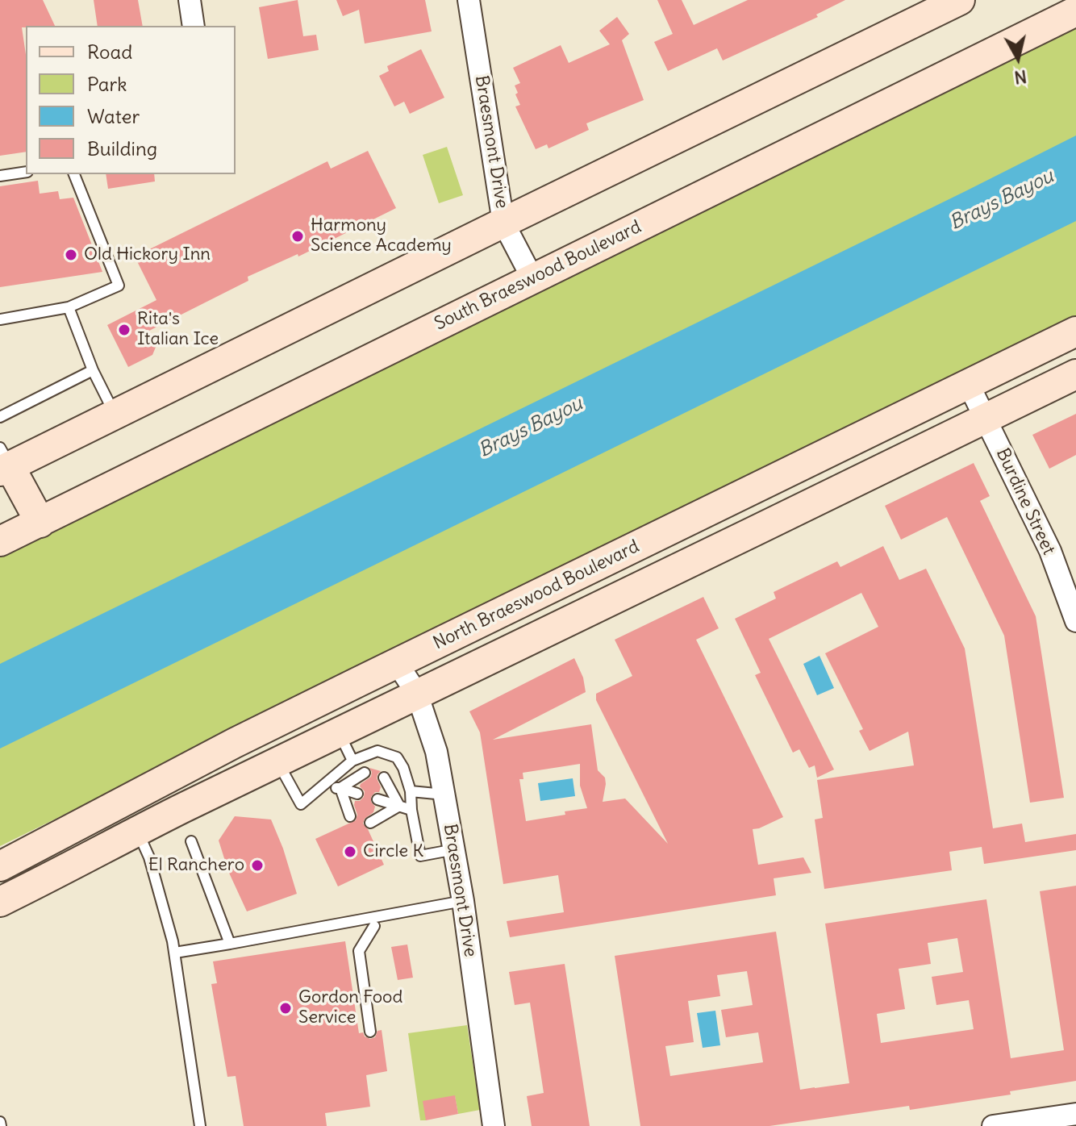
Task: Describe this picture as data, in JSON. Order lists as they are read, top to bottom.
{
  "streets": {
    "main road": ["South Braeswood Boulevard", "North Braeswood Boulevard"],
    "street": ["Braesmont Drive", "Burdine Street"]
  },
  "crossings": [
    ["Braesmont Drive", "South Braeswood Boulevard"],
    ["Braesmont Drive", "North Braeswood Boulevard"],
    ["Burdine Street", "North Braeswood Boulevard"]
  ],
  "water": ["Brays Bayou"],
  "places": [
    "Harmony Science Academy",
    "Old Hickory Inn",
    "Rita's Italian Ice",
    "Circle K",
    "El Ranchero",
    "Gordon Food Service"
  ],
  "legend": [
    "Road",
    "Park",
    "Water",
    "Building"
  ],
  "north": "bottom"
}
